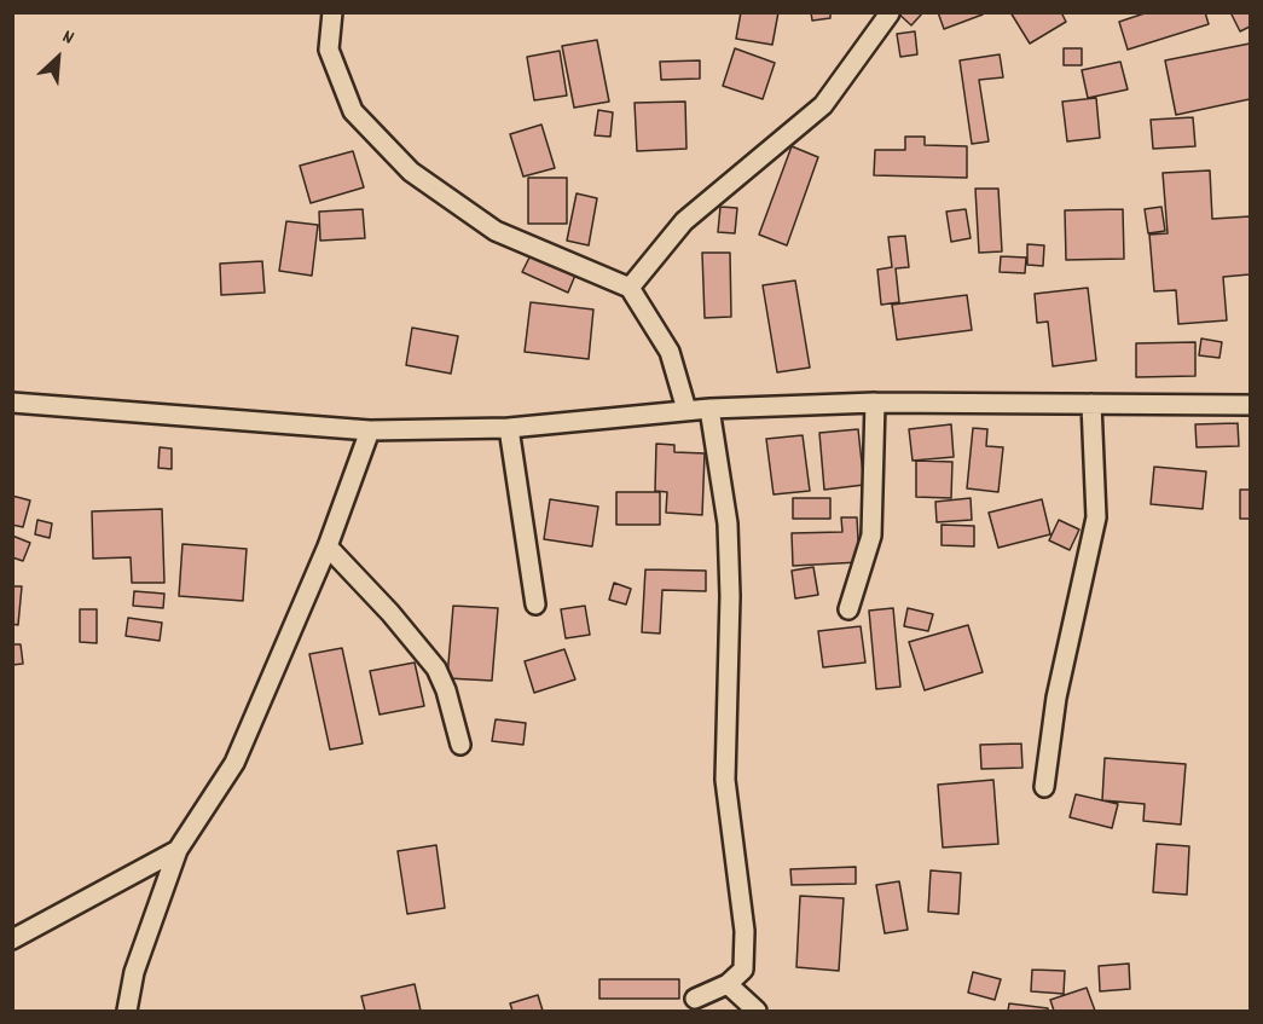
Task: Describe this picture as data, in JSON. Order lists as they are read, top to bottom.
{
  "north": "top right"
}
